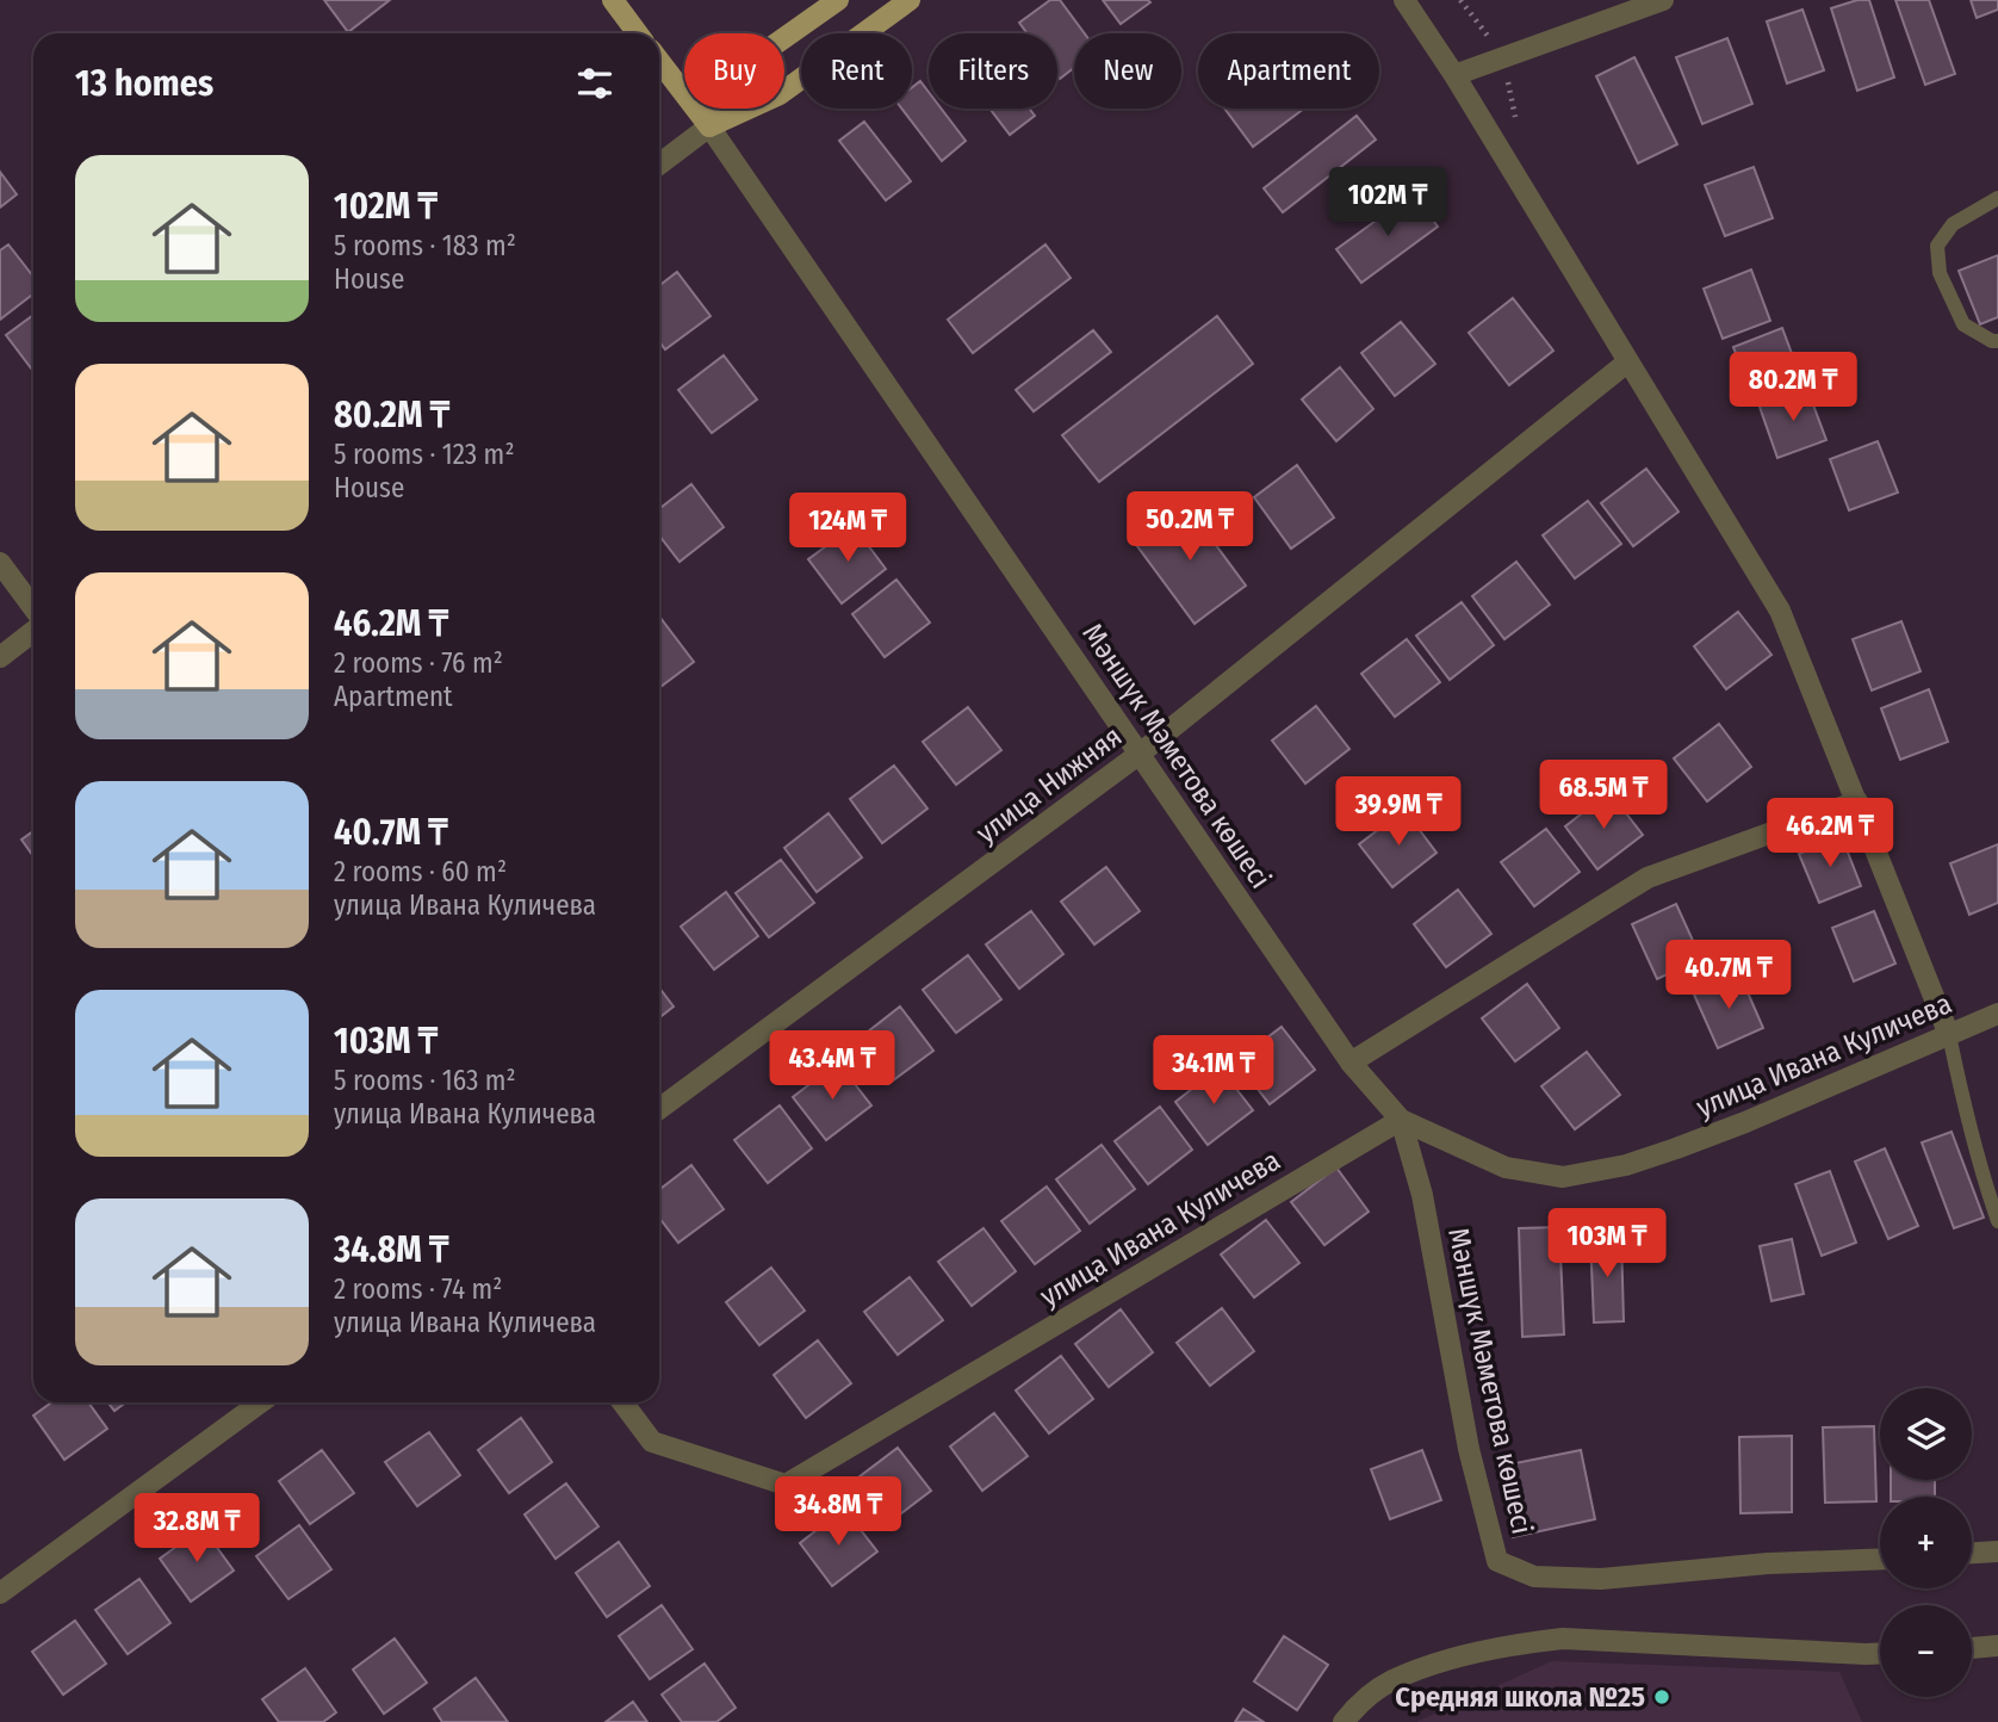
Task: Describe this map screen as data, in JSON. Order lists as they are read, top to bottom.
{
  "streets": {
    "main road": ["Мәншүк Мәметова көшесі"],
    "street": ["улица Нижняя", "улица Ивана Куличева"]
  },
  "crossings": [
    ["Мәншүк Мәметова көшесі", "улица Нижняя"],
    ["Мәншүк Мәметова көшесі", "улица Ивана Куличева"]
  ],
  "places": ["Средняя школа №25"],
  "page": {
    "chip": [
      "Buy",
      "Rent",
      "Filters",
      "New",
      "Apartment"
    ],
    "heading": "13 homes",
    "list": [
      {
        "name": "102M ₸",
        "note": "5 rooms · 183 m² · House"
      },
      {
        "name": "80.2M ₸",
        "note": "5 rooms · 123 m² · House"
      },
      {
        "name": "46.2M ₸",
        "note": "2 rooms · 76 m² · Apartment"
      },
      {
        "name": "40.7M ₸",
        "note": "2 rooms · 60 m² · улица Ивана Куличева"
      },
      {
        "name": "103M ₸",
        "note": "5 rooms · 163 m² · улица Ивана Куличева"
      },
      {
        "name": "34.8M ₸",
        "note": "2 rooms · 74 m² · улица Ивана Куличева"
      }
    ],
    "price": [
      "102M ₸",
      "80.2M ₸",
      "50.2M ₸",
      "124M ₸",
      "68.5M ₸",
      "39.9M ₸",
      "46.2M ₸",
      "40.7M ₸",
      "43.4M ₸",
      "34.1M ₸",
      "103M ₸",
      "34.8M ₸",
      "32.8M ₸"
    ],
    "map_buttons": ["+", "−"]
  }
}
